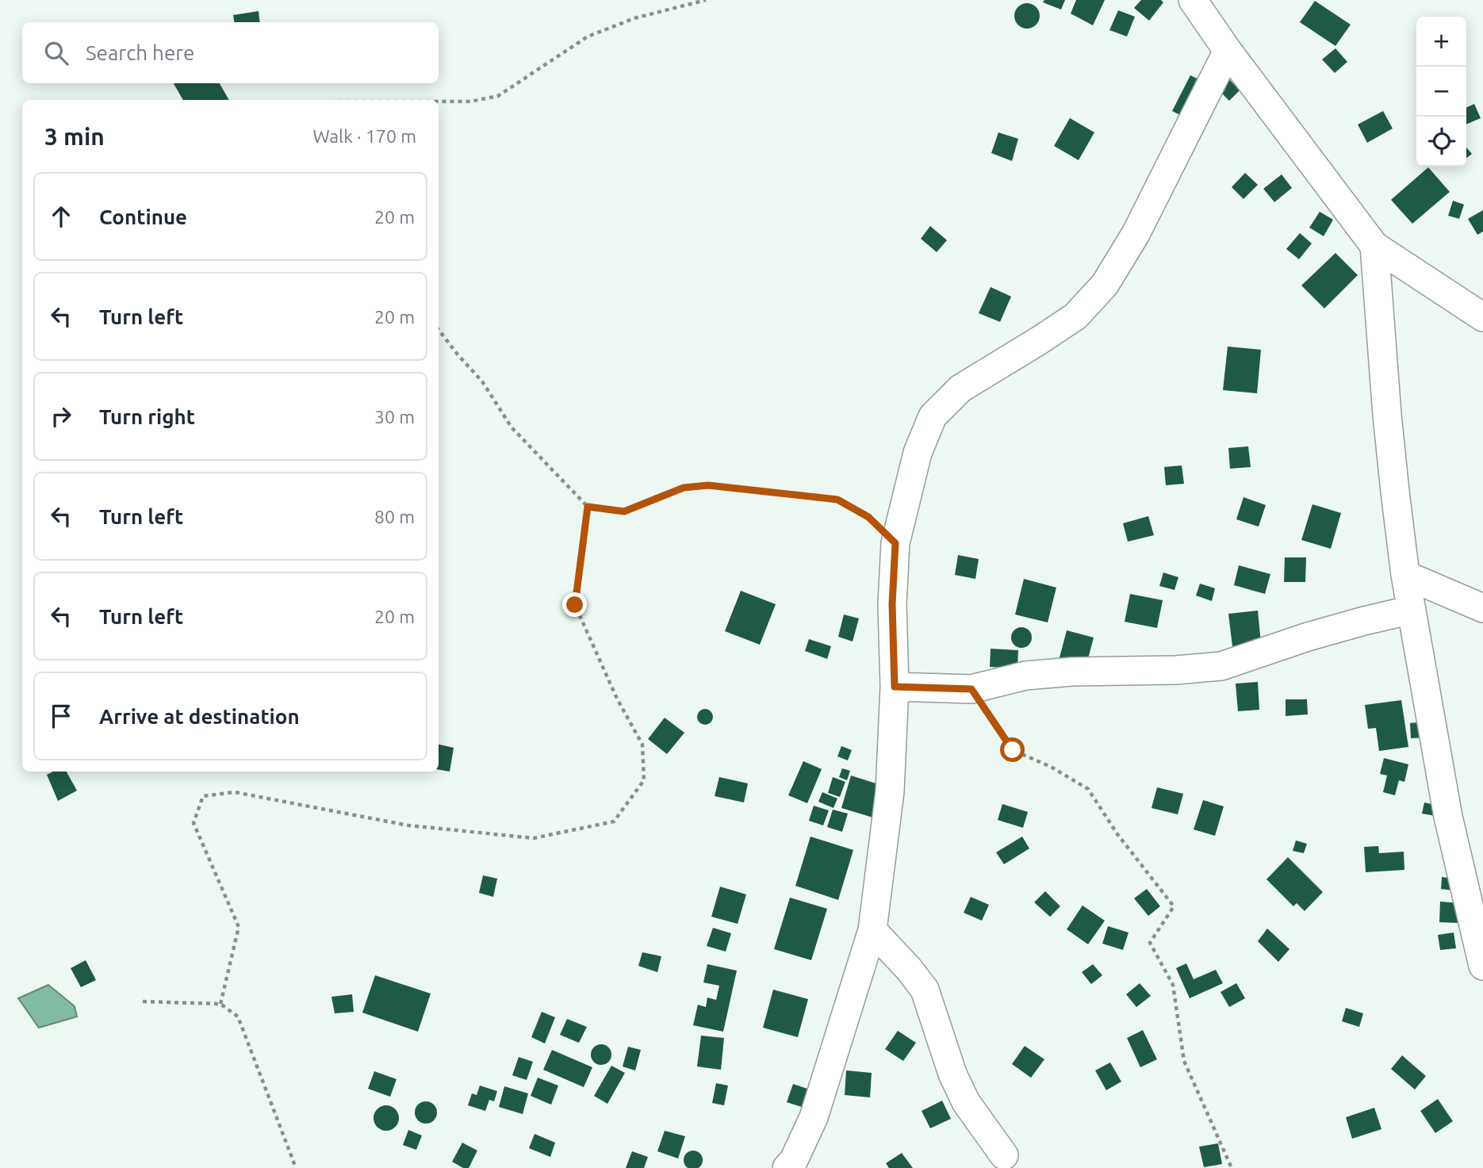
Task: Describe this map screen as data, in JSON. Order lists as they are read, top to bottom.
{
  "page": {
    "map_buttons": ["+", "−"],
    "search": "Search here",
    "heading": ["3 min", "Walk · 170 m"],
    "list": [
      ["Continue", "20 m"],
      ["Turn left", "20 m"],
      ["Turn right", "30 m"],
      ["Turn left", "80 m"],
      ["Turn left", "20 m"],
      "Arrive at destination"
    ]
  }
}
